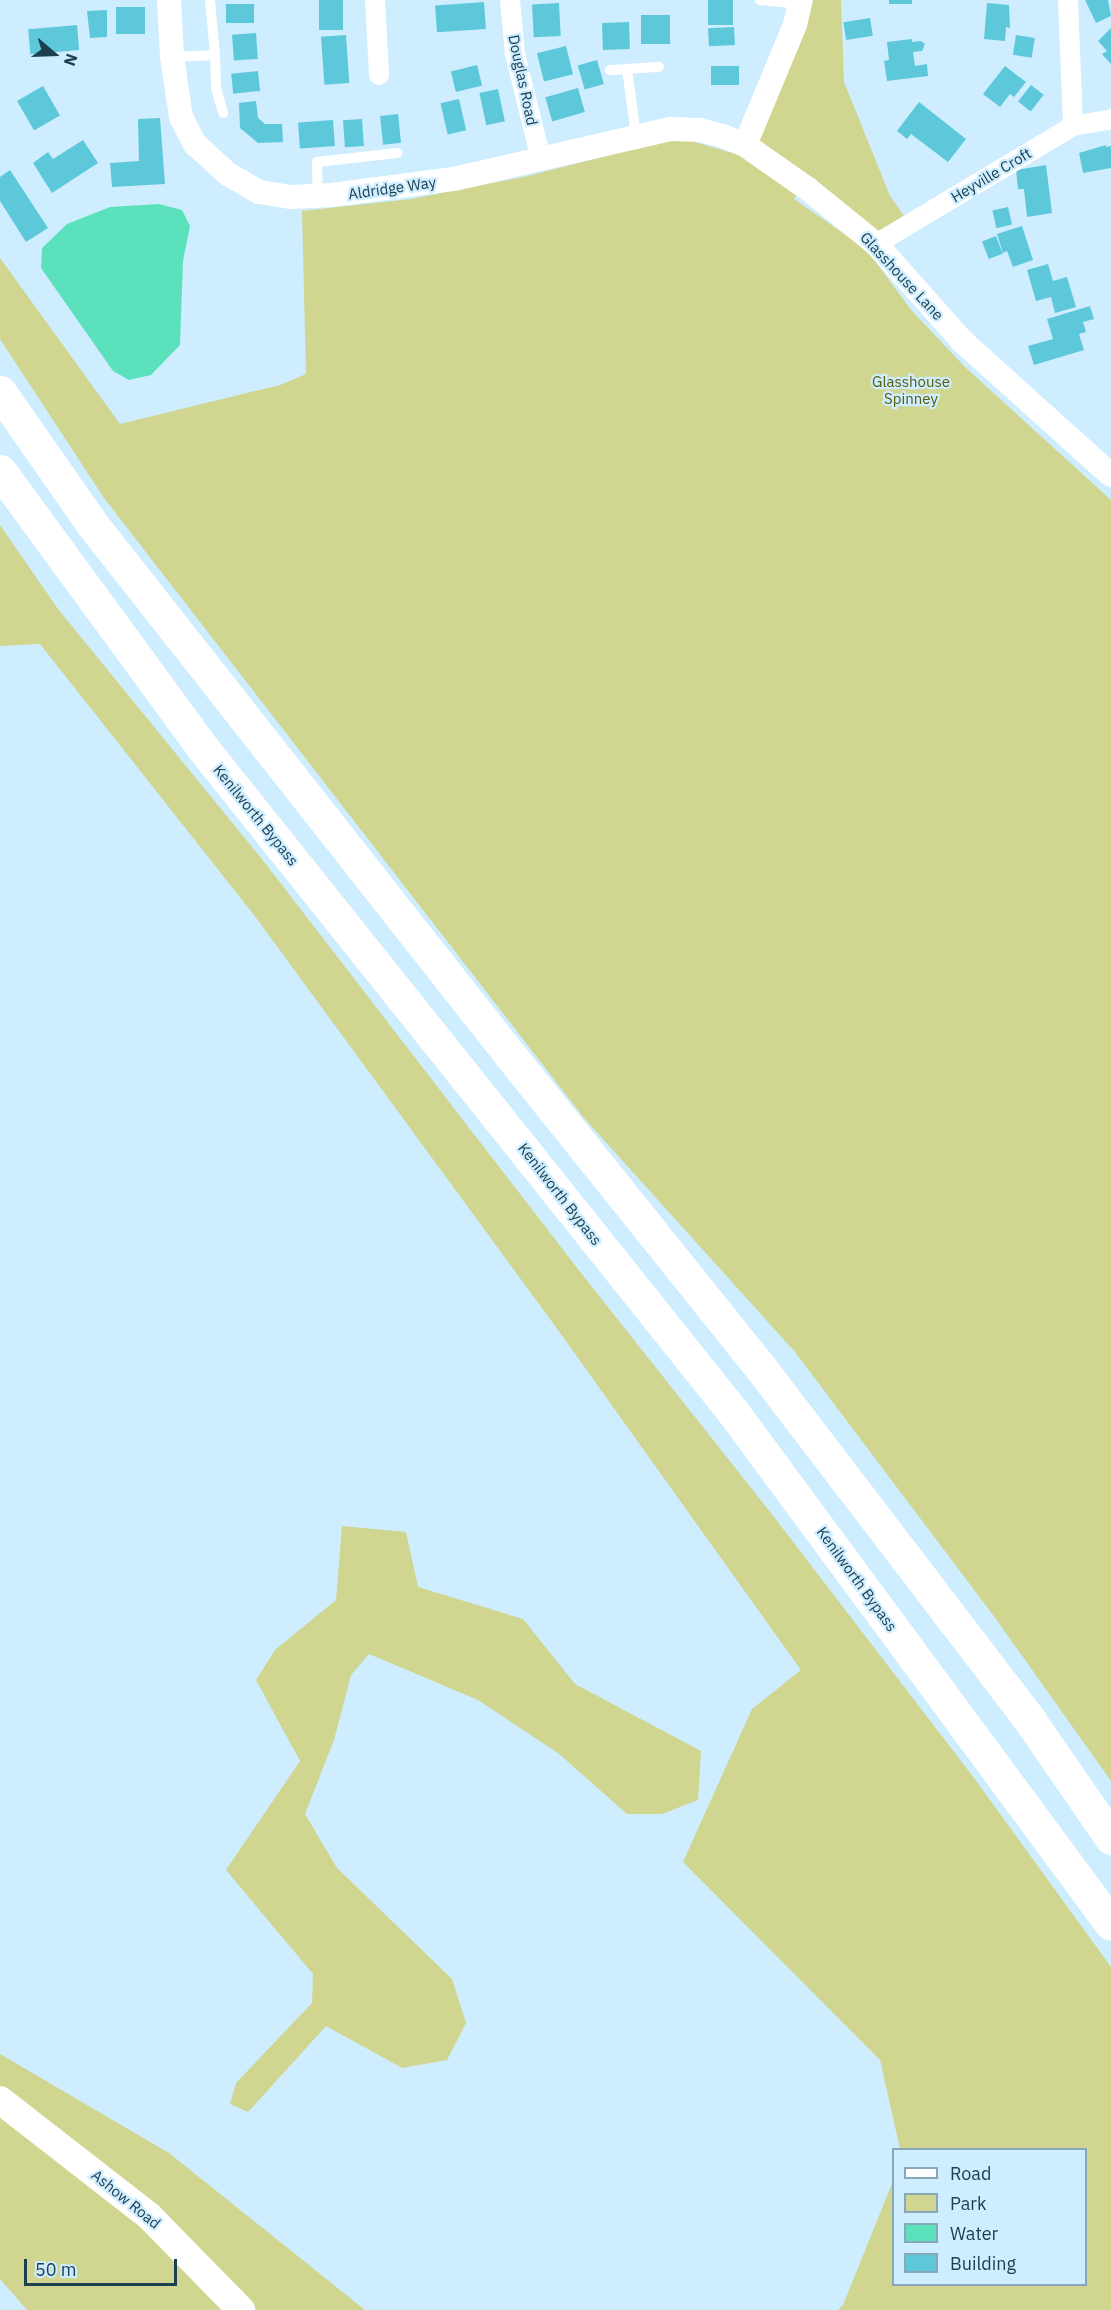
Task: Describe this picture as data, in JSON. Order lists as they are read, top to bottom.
{
  "streets": {
    "highway": ["Kenilworth Bypass"],
    "main road": ["Ashow Road"],
    "street": [
      "Douglas Road",
      "Heyville Croft",
      "Aldridge Way",
      "Glasshouse Lane"
    ]
  },
  "crossings": [
    ["Douglas Road", "Aldridge Way"],
    ["Heyville Croft", "Glasshouse Lane"],
    ["Aldridge Way", "Glasshouse Lane"]
  ],
  "parks": ["Glasshouse Spinney"],
  "legend": [
    "Road",
    "Park",
    "Water",
    "Building"
  ],
  "scale_bar": "50 m",
  "north": "right"
}
